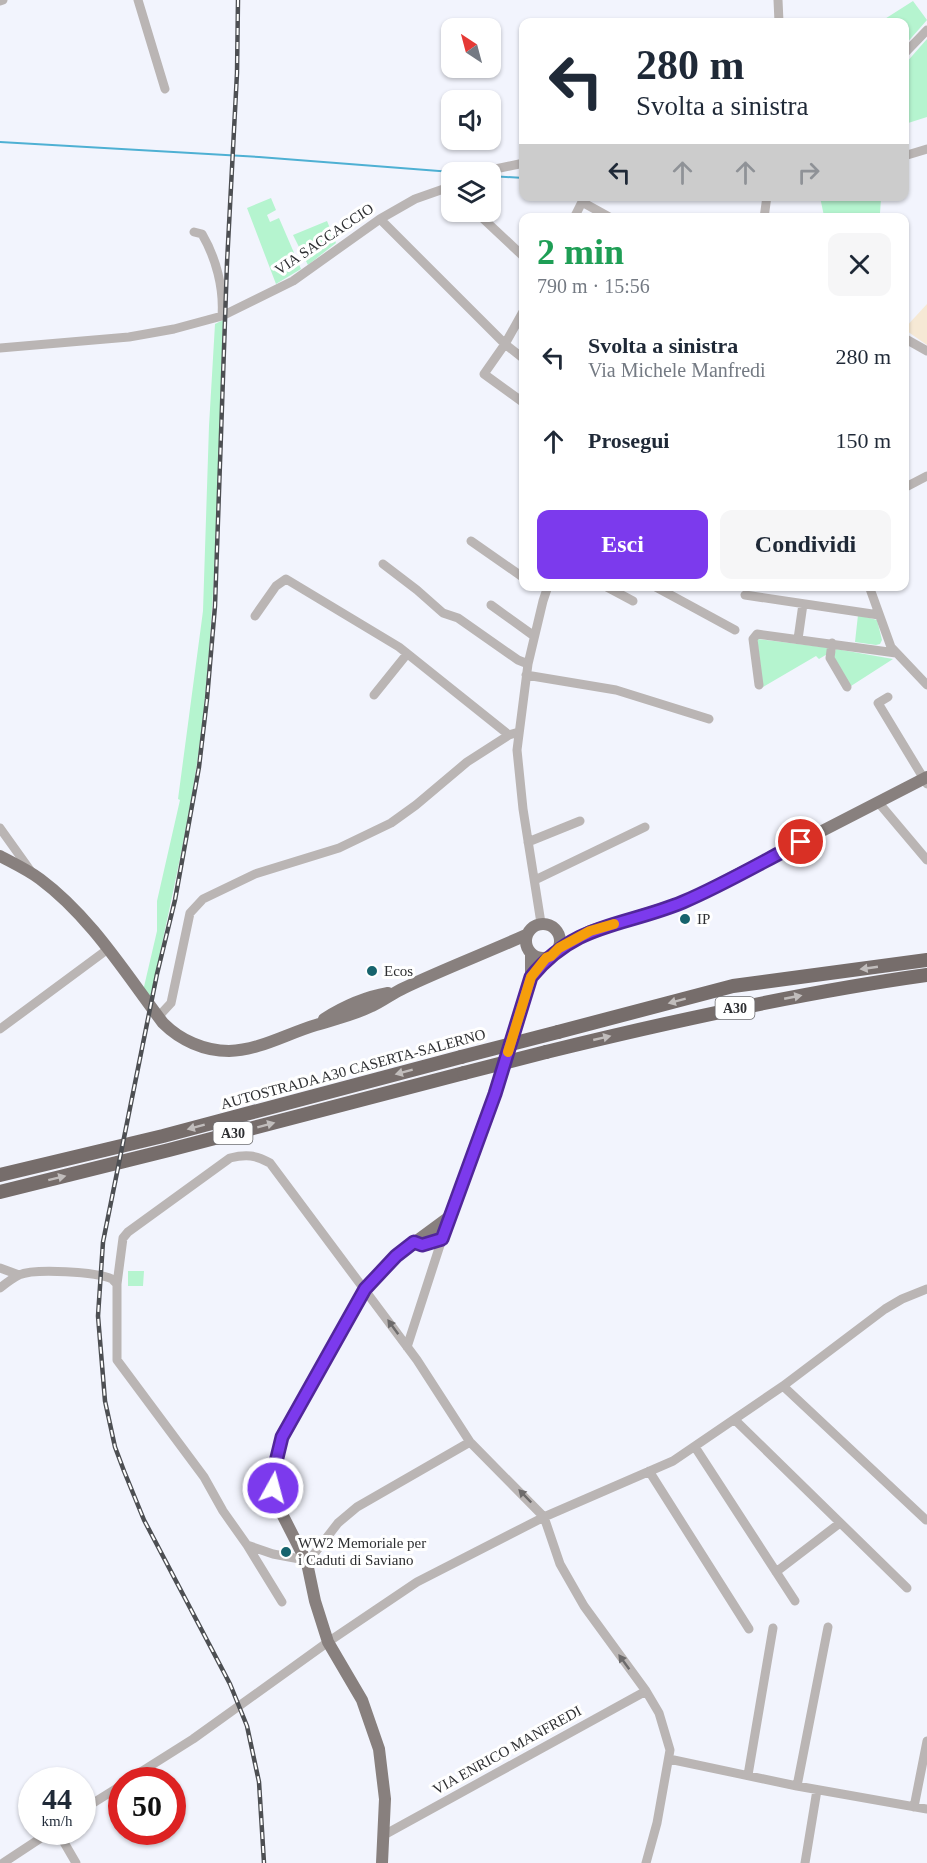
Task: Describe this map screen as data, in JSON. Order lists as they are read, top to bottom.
{
  "streets": {
    "highway": ["A30", "AUTOSTRADA A30 CASERTA-SALERNO"],
    "street": ["VIA SACCACCIO", "VIA ENRICO MANFREDI"]
  },
  "places": ["IP", "Ecos", "WW2 Memoriale per i Caduti di Saviano"],
  "north": "top left",
  "page": {
    "turn": ["280 m", "Svolta a sinistra"],
    "heading": ["2 min", "790 m · 15:56"],
    "list": [
      {
        "name": "Svolta a sinistra",
        "note": "Via Michele Manfredi",
        "value": "280 m"
      },
      {
        "name": "Prosegui",
        "value": "150 m"
      }
    ],
    "buttons": ["Esci", "Condividi"],
    "speed": "44 km/h",
    "limit": "50"
  }
}
